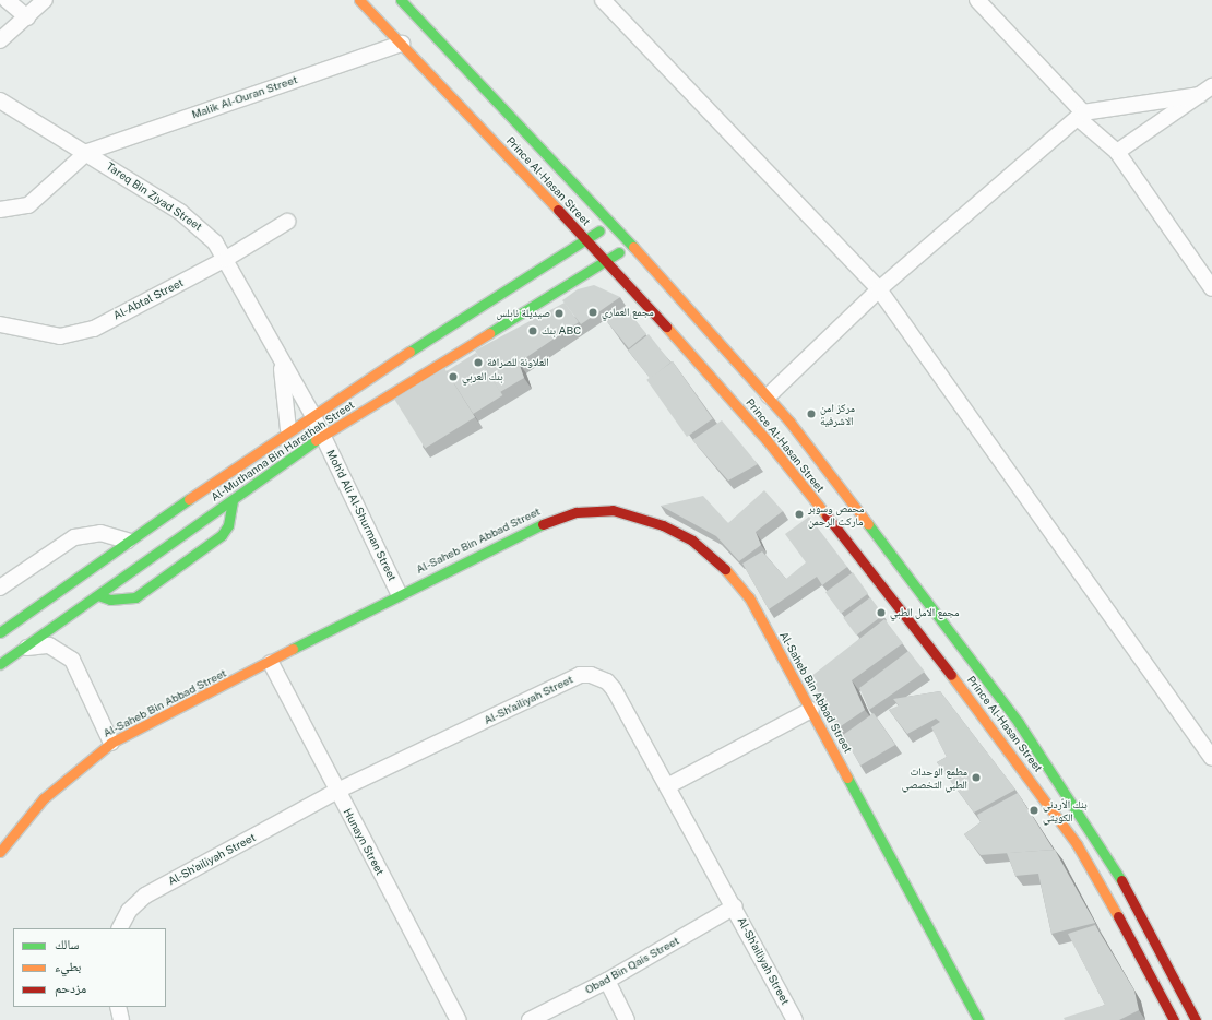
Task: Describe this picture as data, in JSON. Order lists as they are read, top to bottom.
{
  "streets": {
    "main road": ["Prince Al-Hasan Street", "Al-Muthanna Bin Harethah Street", "Al-Saheb Bin Abbad Street"],
    "street": [
      "Malik Al-Ouran Street",
      "Tareq Bin Ziyad Street",
      "Al-Abtal Street",
      "Moh'd Ali Al-Shurman Street",
      "Al-Sh'ailiyah Street",
      "Hunayn Street",
      "Obad Bin Qais Street"
    ]
  },
  "crossings": [
    ["Malik Al-Ouran Street", "Prince Al-Hasan Street"],
    ["Malik Al-Ouran Street", "Tareq Bin Ziyad Street"],
    ["Prince Al-Hasan Street", "Al-Muthanna Bin Harethah Street"],
    ["Tareq Bin Ziyad Street", "Al-Abtal Street"],
    ["Tareq Bin Ziyad Street", "Al-Muthanna Bin Harethah Street"],
    ["Tareq Bin Ziyad Street", "Moh'd Ali Al-Shurman Street"],
    ["Al-Muthanna Bin Harethah Street", "Moh'd Ali Al-Shurman Street"],
    ["Moh'd Ali Al-Shurman Street", "Al-Saheb Bin Abbad Street"],
    ["Al-Saheb Bin Abbad Street", "Hunayn Street"],
    ["Al-Sh'ailiyah Street", "Hunayn Street"],
    ["Al-Sh'ailiyah Street", "Obad Bin Qais Street"]
  ],
  "places": [
    "مجمع العماري",
    "صيديلة نابلس",
    "بنك ABC",
    "العلاونة للصرافة",
    "بنك العربي",
    "مركز امن الاشرفية",
    "محمص وسوبر ماركت الرحمن",
    "مجمع الامل الطبي",
    "مطمع الوحدات الطبي التخصصي",
    "بنك الأردني الكويتي"
  ],
  "legend": ["سالك", "بطيء", "مزدحم"]
}
